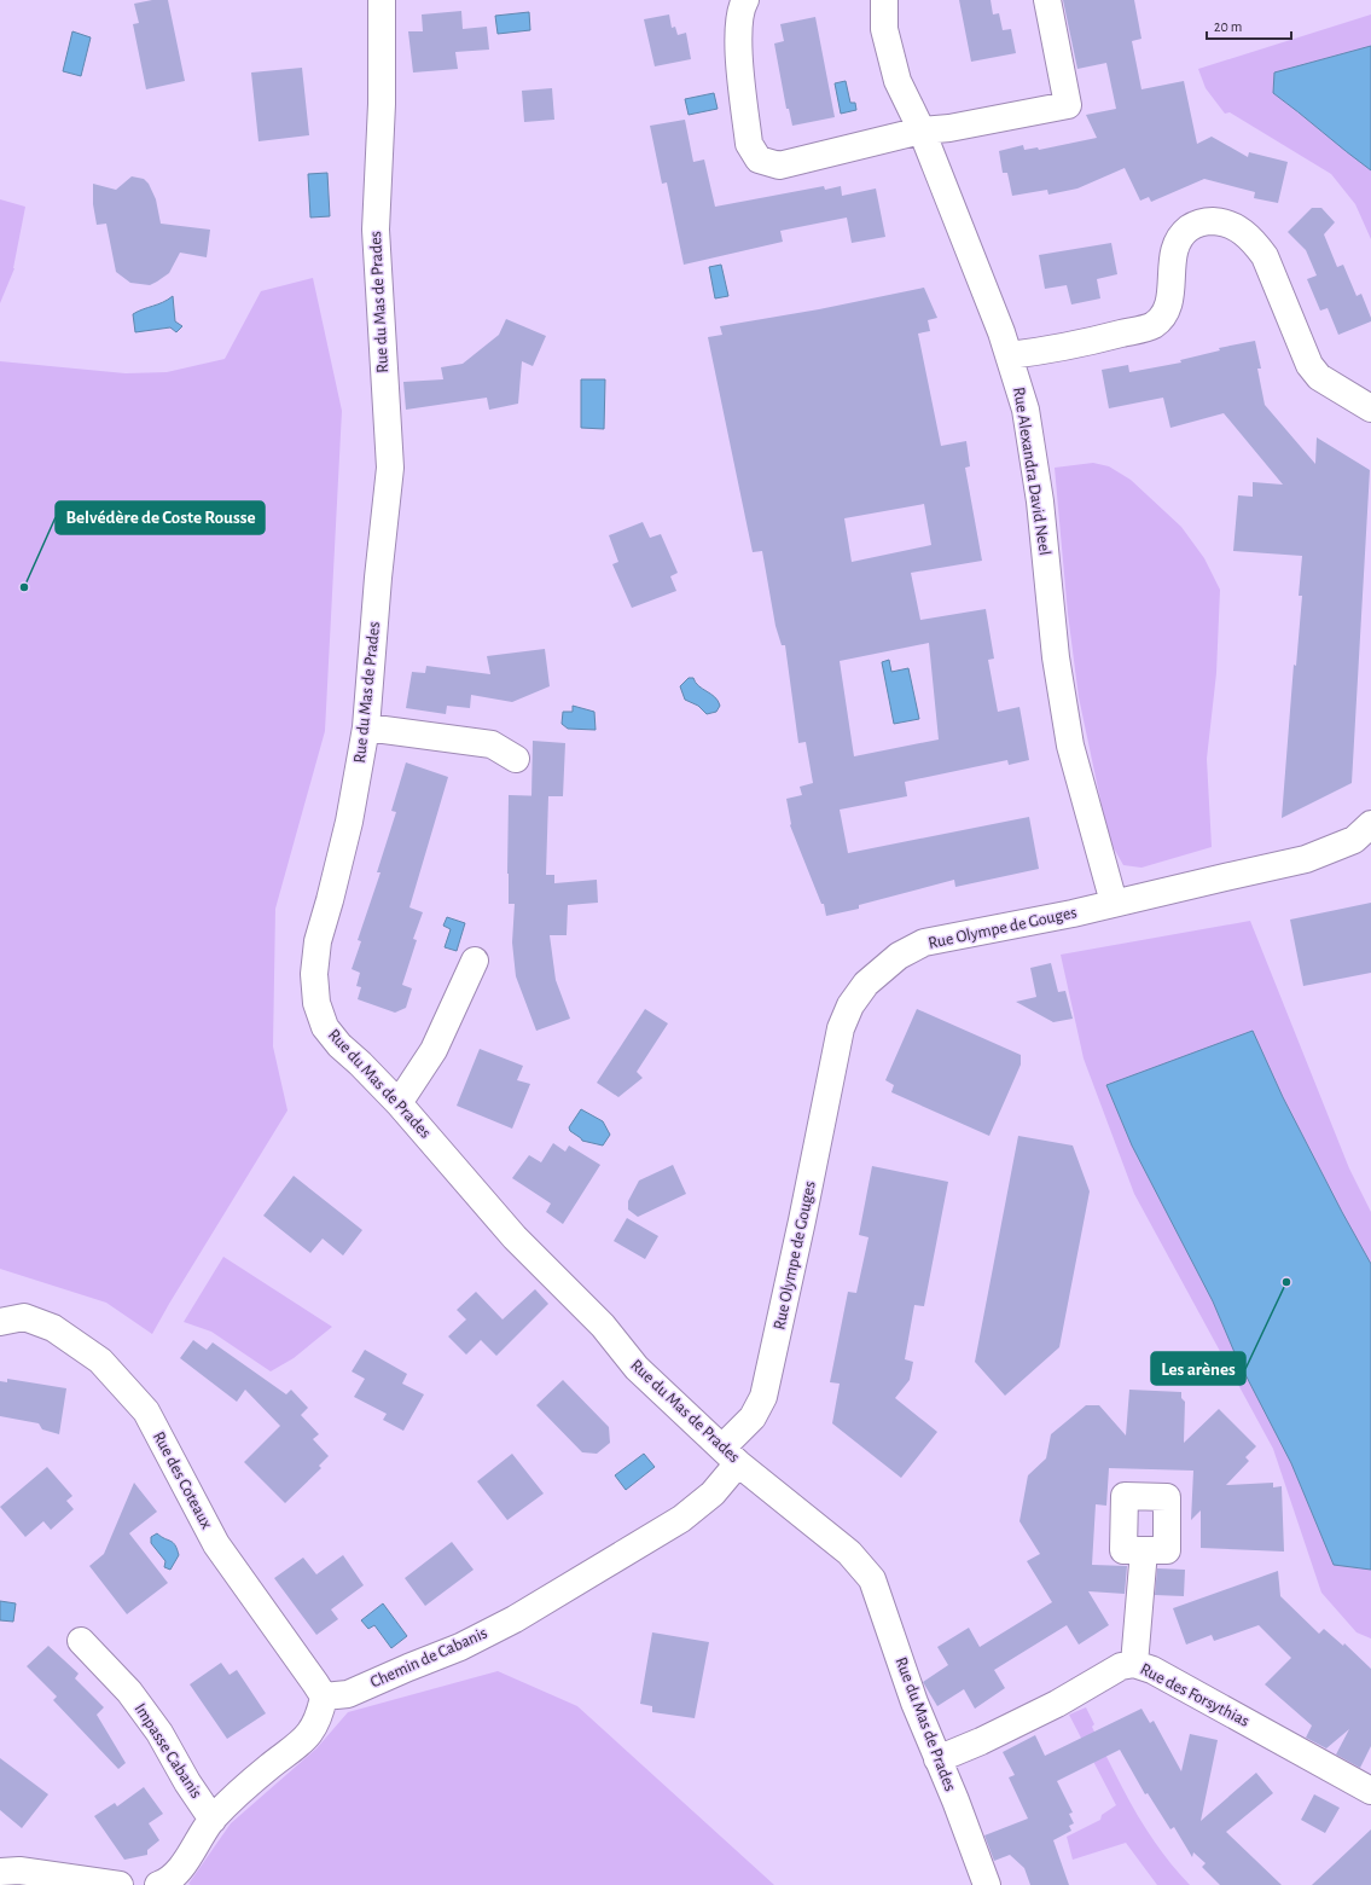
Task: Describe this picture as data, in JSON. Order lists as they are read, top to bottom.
{
  "streets": {
    "street": [
      "Rue du Mas de Prades",
      "Rue Alexandra David Neel",
      "Rue Olympe de Gouges",
      "Rue des Coteaux",
      "Chemin de Cabanis",
      "Rue des Forsythias",
      "Impasse Cabanis"
    ]
  },
  "crossings": [
    ["Rue du Mas de Prades", "Rue Olympe de Gouges"],
    ["Rue du Mas de Prades", "Chemin de Cabanis"],
    ["Rue du Mas de Prades", "Rue des Forsythias"],
    ["Rue Alexandra David Neel", "Rue Olympe de Gouges"],
    ["Rue Olympe de Gouges", "Chemin de Cabanis"],
    ["Rue des Coteaux", "Chemin de Cabanis"]
  ],
  "places": ["Belvédère de Coste Rousse", "Les arènes"],
  "scale_bar": "20 m"
}
